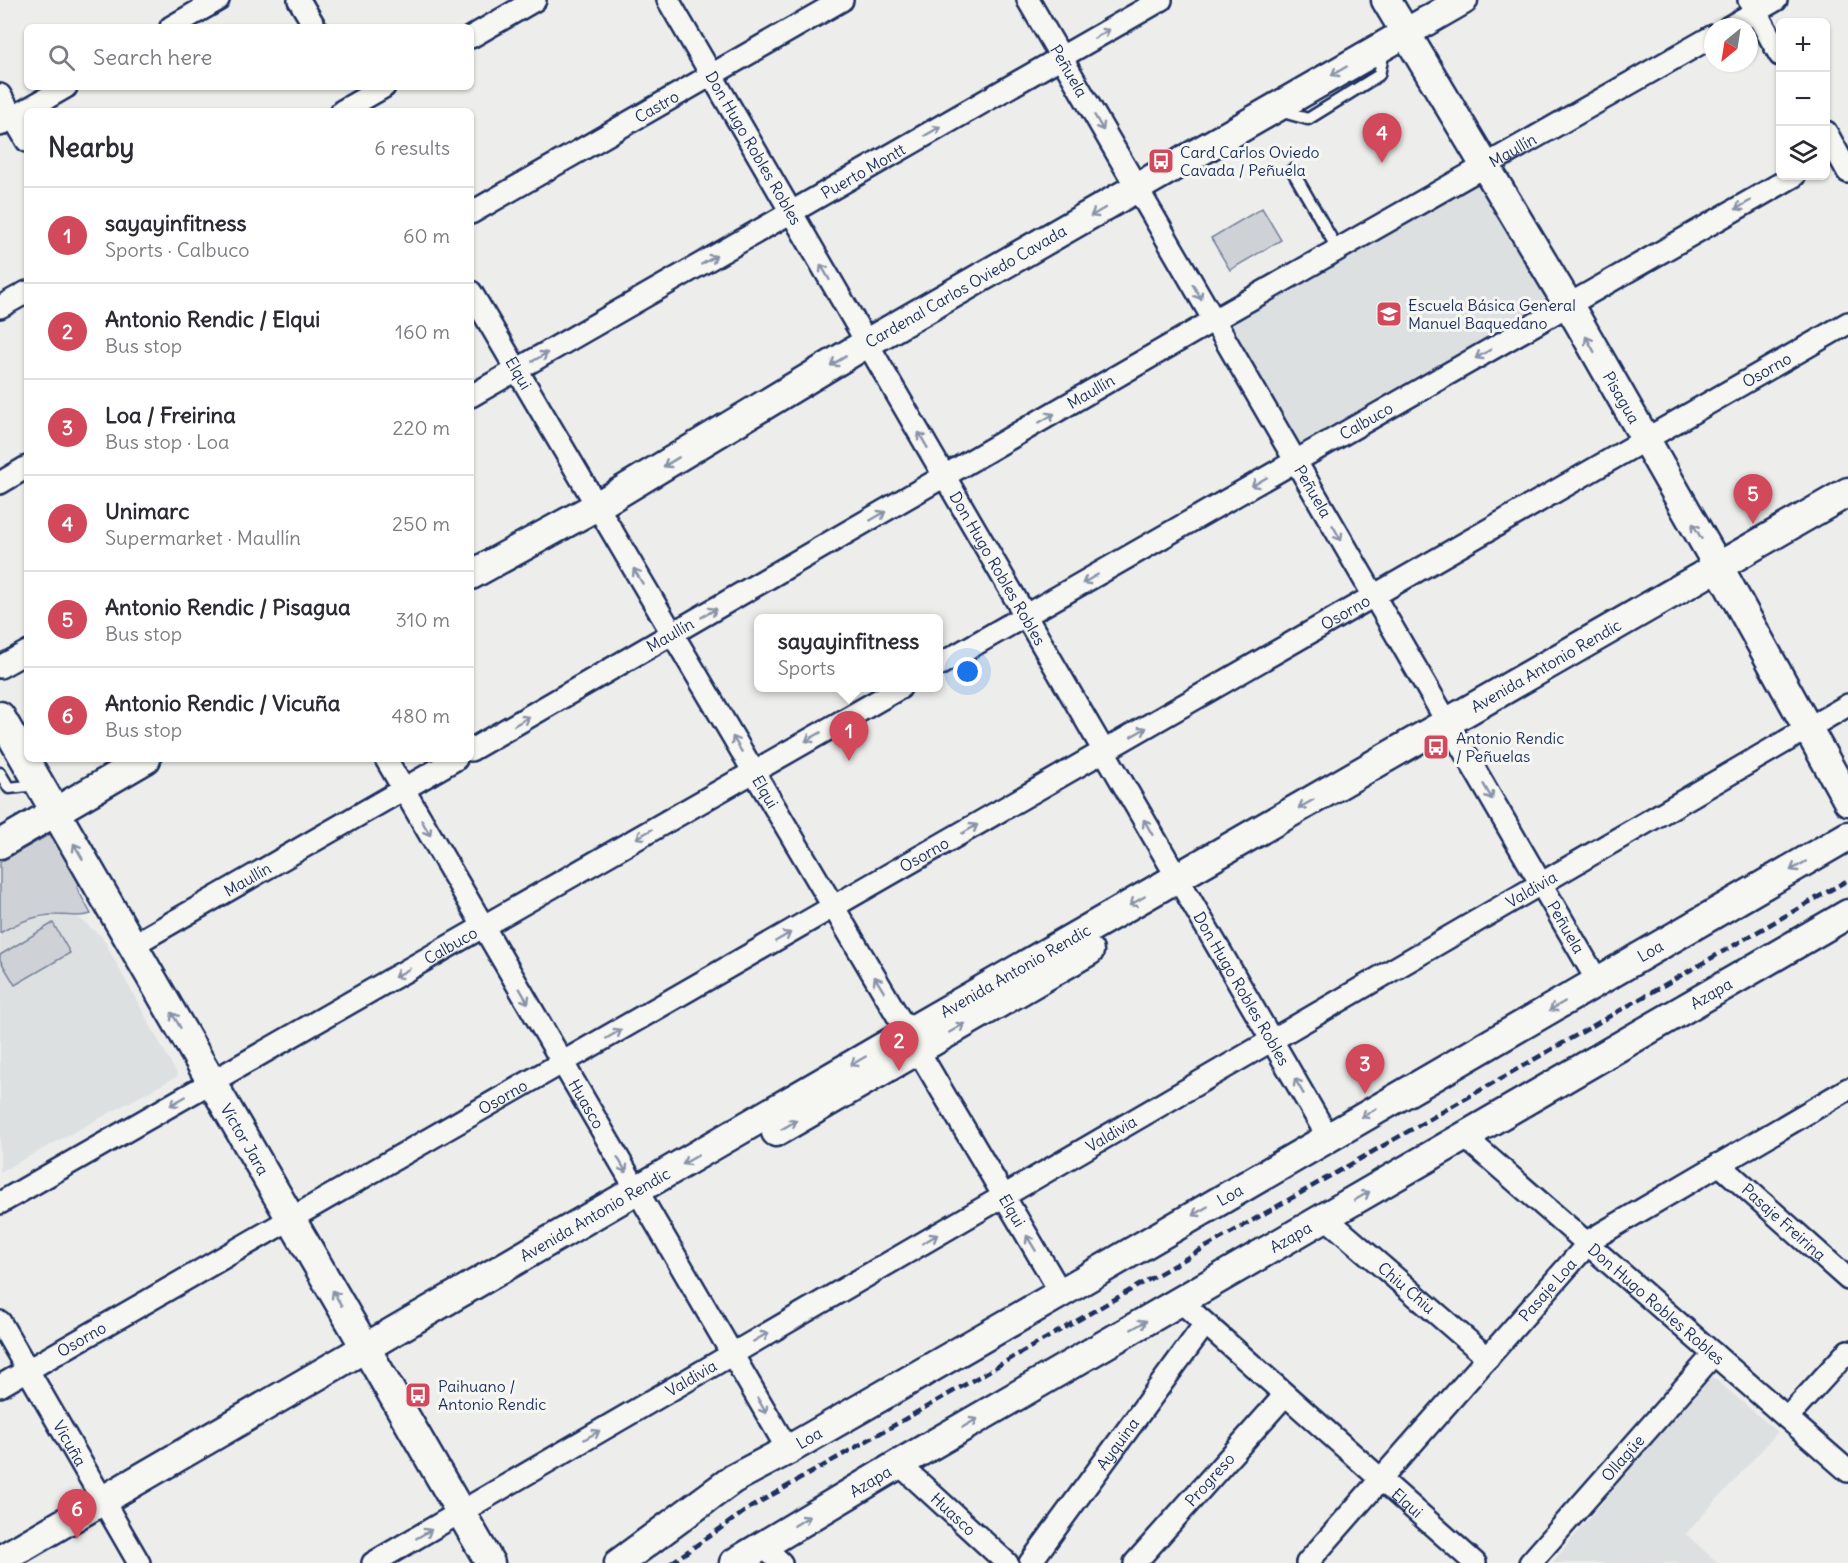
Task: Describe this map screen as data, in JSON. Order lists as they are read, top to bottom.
{
  "streets": {
    "main road": [
      "Cardenal Carlos Oviedo Cavada",
      "Pisagua",
      "Avenida Antonio Rendic",
      "Loa",
      "Azapa",
      "Víctor Jara"
    ],
    "street": [
      "Peñuela",
      "Castro",
      "Don Hugo Robles Robles",
      "Maullín",
      "Puerto Montt",
      "Osorno",
      "Elqui",
      "Calbuco",
      "Valdivia",
      "Huasco",
      "Pasaje Freirina",
      "Chiu Chiu",
      "Pasaje Loa",
      "Vicuña",
      "Ayquina",
      "Ollagüe",
      "Progreso"
    ]
  },
  "crossings": [
    ["Peñuela", "Maullín"],
    ["Peñuela", "Puerto Montt"],
    ["Peñuela", "Cardenal Carlos Oviedo Cavada"],
    ["Peñuela", "Osorno"],
    ["Peñuela", "Calbuco"],
    ["Peñuela", "Avenida Antonio Rendic"],
    ["Peñuela", "Valdivia"],
    ["Peñuela", "Loa"],
    ["Castro", "Don Hugo Robles Robles"],
    ["Don Hugo Robles Robles", "Maullín"],
    ["Don Hugo Robles Robles", "Puerto Montt"],
    ["Don Hugo Robles Robles", "Cardenal Carlos Oviedo Cavada"],
    ["Don Hugo Robles Robles", "Osorno"],
    ["Don Hugo Robles Robles", "Calbuco"],
    ["Don Hugo Robles Robles", "Avenida Antonio Rendic"],
    ["Don Hugo Robles Robles", "Valdivia"],
    ["Don Hugo Robles Robles", "Loa"],
    ["Don Hugo Robles Robles", "Azapa"],
    ["Don Hugo Robles Robles", "Pasaje Loa"],
    ["Don Hugo Robles Robles", "Ollagüe"],
    ["Maullín", "Elqui"],
    ["Maullín", "Pisagua"],
    ["Maullín", "Huasco"],
    ["Maullín", "Víctor Jara"],
    ["Puerto Montt", "Elqui"],
    ["Cardenal Carlos Oviedo Cavada", "Elqui"],
    ["Cardenal Carlos Oviedo Cavada", "Pisagua"],
    ["Osorno", "Elqui"],
    ["Osorno", "Pisagua"],
    ["Osorno", "Huasco"],
    ["Osorno", "Víctor Jara"],
    ["Osorno", "Vicuña"],
    ["Elqui", "Calbuco"],
    ["Elqui", "Avenida Antonio Rendic"],
    ["Elqui", "Valdivia"],
    ["Elqui", "Loa"],
    ["Elqui", "Azapa"],
    ["Elqui", "Pasaje Loa"],
    ["Elqui", "Ayquina"],
    ["Elqui", "Progreso"],
    ["Pisagua", "Calbuco"],
    ["Pisagua", "Avenida Antonio Rendic"],
    ["Pisagua", "Valdivia"],
    ["Calbuco", "Huasco"],
    ["Calbuco", "Víctor Jara"],
    ["Avenida Antonio Rendic", "Huasco"],
    ["Avenida Antonio Rendic", "Víctor Jara"],
    ["Avenida Antonio Rendic", "Vicuña"],
    ["Valdivia", "Huasco"],
    ["Valdivia", "Víctor Jara"],
    ["Loa", "Huasco"],
    ["Azapa", "Huasco"],
    ["Azapa", "Chiu Chiu"],
    ["Pasaje Freirina", "Pasaje Loa"],
    ["Chiu Chiu", "Pasaje Loa"]
  ],
  "one_way": [
    "Peñuela",
    "Maullín",
    "Puerto Montt",
    "Cardenal Carlos Oviedo Cavada",
    "Osorno",
    "Elqui",
    "Calbuco",
    "Valdivia",
    "Loa",
    "Azapa",
    "Huasco",
    "Víctor Jara"
  ],
  "places": {
    "bus stop": ["Card Carlos Oviedo Cavada / Peñuela", "Antonio Rendic / Peñuelas", "Paihuano / Antonio Rendic"],
    "school or university": ["Escuela Básica General Manuel Baquedano"]
  },
  "north": "bottom left",
  "page": {
    "map_buttons": ["+", "−"],
    "search": "Search here",
    "heading": ["Nearby", "6 results"],
    "pins": [
      "4",
      "5",
      "1",
      "2",
      "3",
      "6"
    ],
    "list": [
      {
        "mark": "1",
        "name": "sayayinfitness",
        "note": "Sports · Calbuco",
        "value": "60 m"
      },
      {
        "mark": "2",
        "name": "Antonio Rendic / Elqui",
        "note": "Bus stop",
        "value": "160 m"
      },
      {
        "mark": "3",
        "name": "Loa / Freirina",
        "note": "Bus stop · Loa",
        "value": "220 m"
      },
      {
        "mark": "4",
        "name": "Unimarc",
        "note": "Supermarket · Maullín",
        "value": "250 m"
      },
      {
        "mark": "5",
        "name": "Antonio Rendic / Pisagua",
        "note": "Bus stop",
        "value": "310 m"
      },
      {
        "mark": "6",
        "name": "Antonio Rendic / Vicuña",
        "note": "Bus stop",
        "value": "480 m"
      }
    ],
    "popup": ["sayayinfitness", "Sports"]
  }
}
